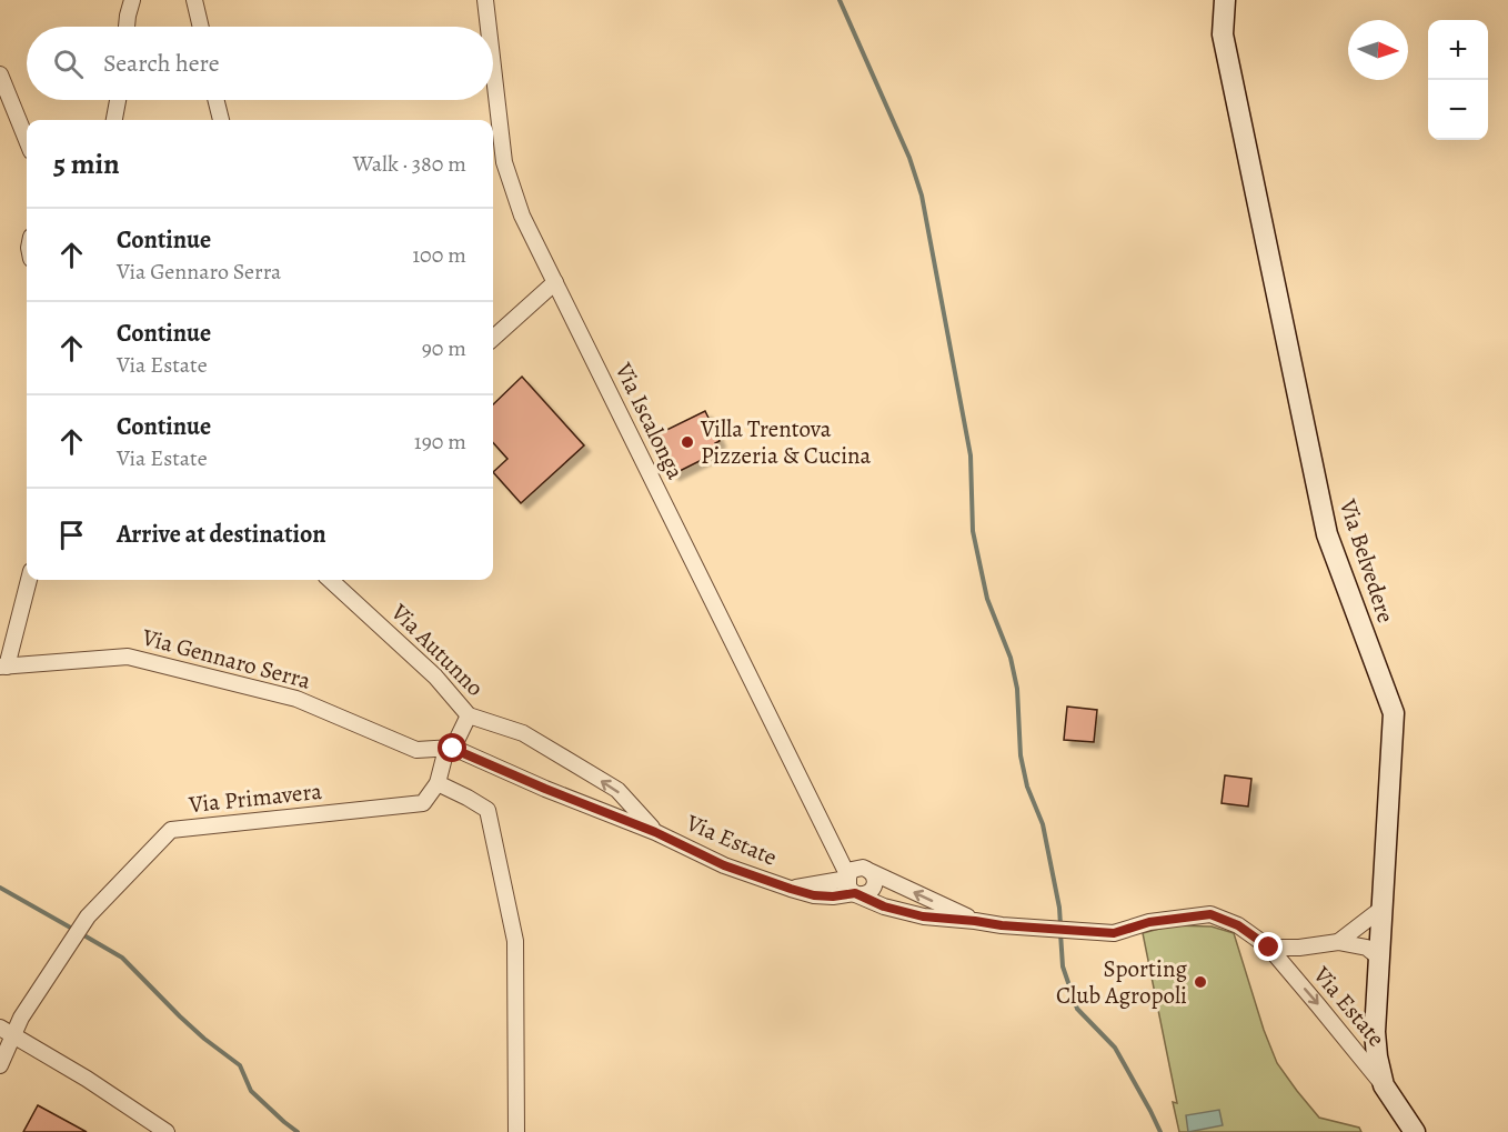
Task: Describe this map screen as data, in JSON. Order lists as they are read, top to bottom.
{
  "streets": {
    "street": [
      "Via Iscalonga",
      "Via Belvedere",
      "Via Autunno",
      "Via Gennaro Serra",
      "Via Primavera",
      "Via Estate"
    ]
  },
  "crossings": [
    ["Via Iscalonga", "Via Estate"],
    ["Via Belvedere", "Via Estate"],
    ["Via Autunno", "Via Gennaro Serra"],
    ["Via Autunno", "Via Estate"],
    ["Via Gennaro Serra", "Via Estate"]
  ],
  "one_way": ["Via Autunno"],
  "places": ["Villa Trentova Pizzeria & Cucina", "Sporting Club Agropoli"],
  "north": "right",
  "page": {
    "map_buttons": ["+", "−"],
    "search": "Search here",
    "heading": ["5 min", "Walk · 380 m"],
    "list": [
      ["Continue", "Via Gennaro Serra", "100 m"],
      ["Continue", "Via Estate", "90 m"],
      ["Continue", "Via Estate", "190 m"],
      "Arrive at destination"
    ]
  }
}
